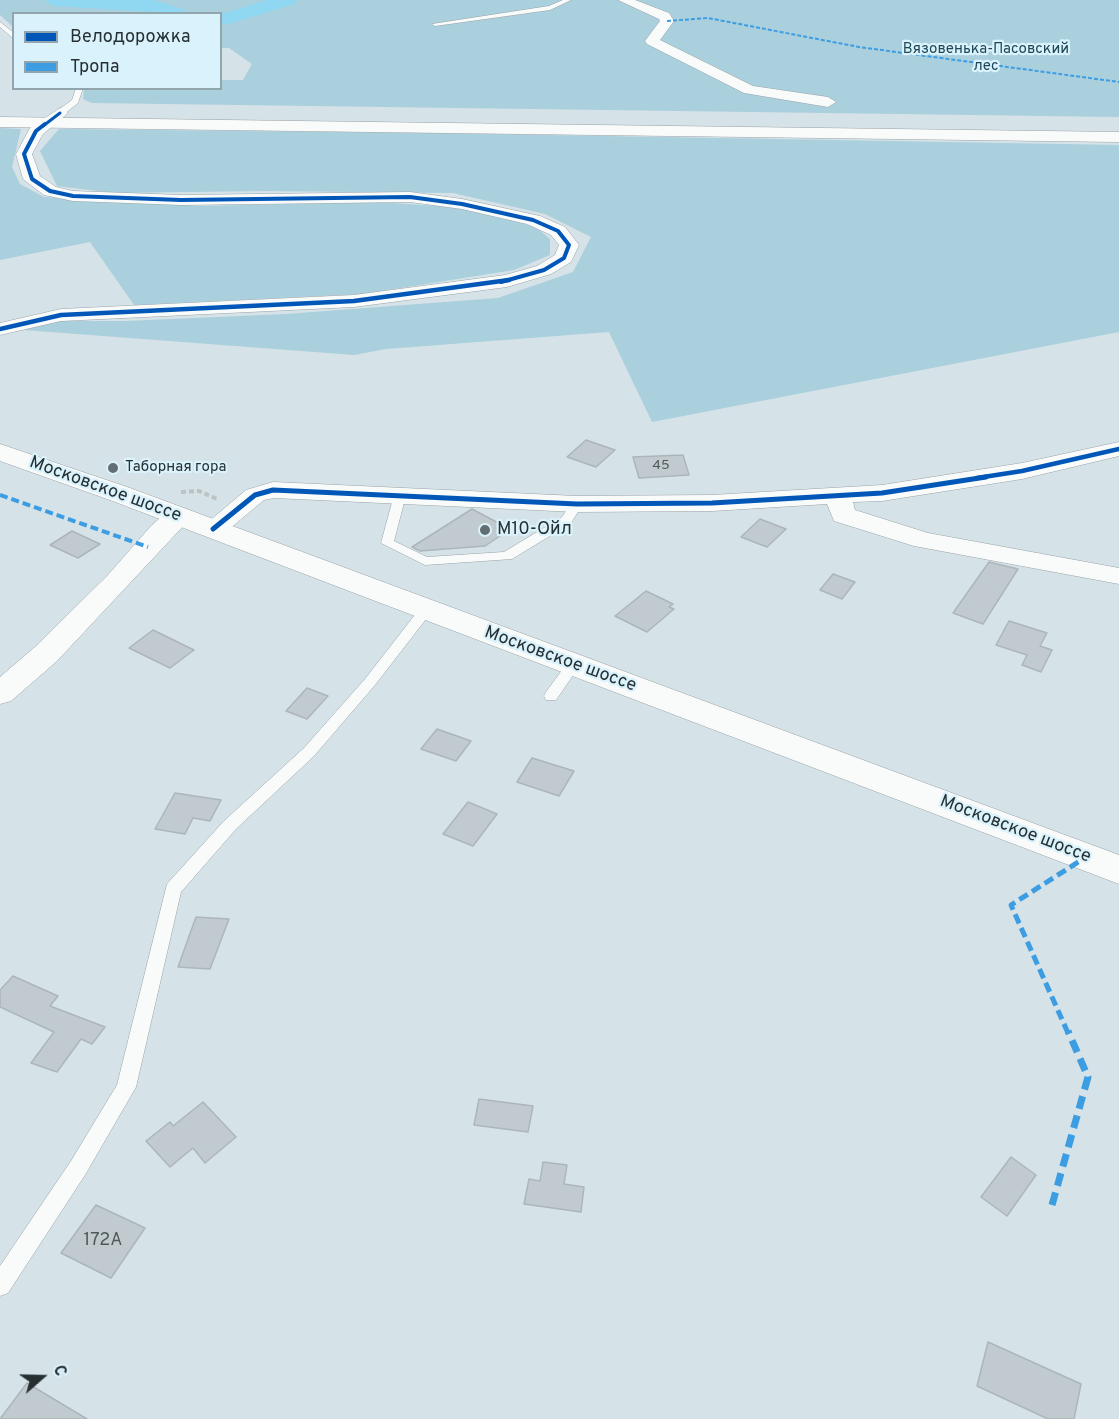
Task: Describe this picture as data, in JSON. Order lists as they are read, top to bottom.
{
  "streets": {
    "main road": ["Московское шоссе"]
  },
  "parks": ["Вязовенька-Пасовский лес"],
  "places": ["Таборная гора", "М10-Ойл"],
  "house_numbers": ["45", "172А"],
  "legend": ["Велодорожка", "Тропа"],
  "north": "right"
}
